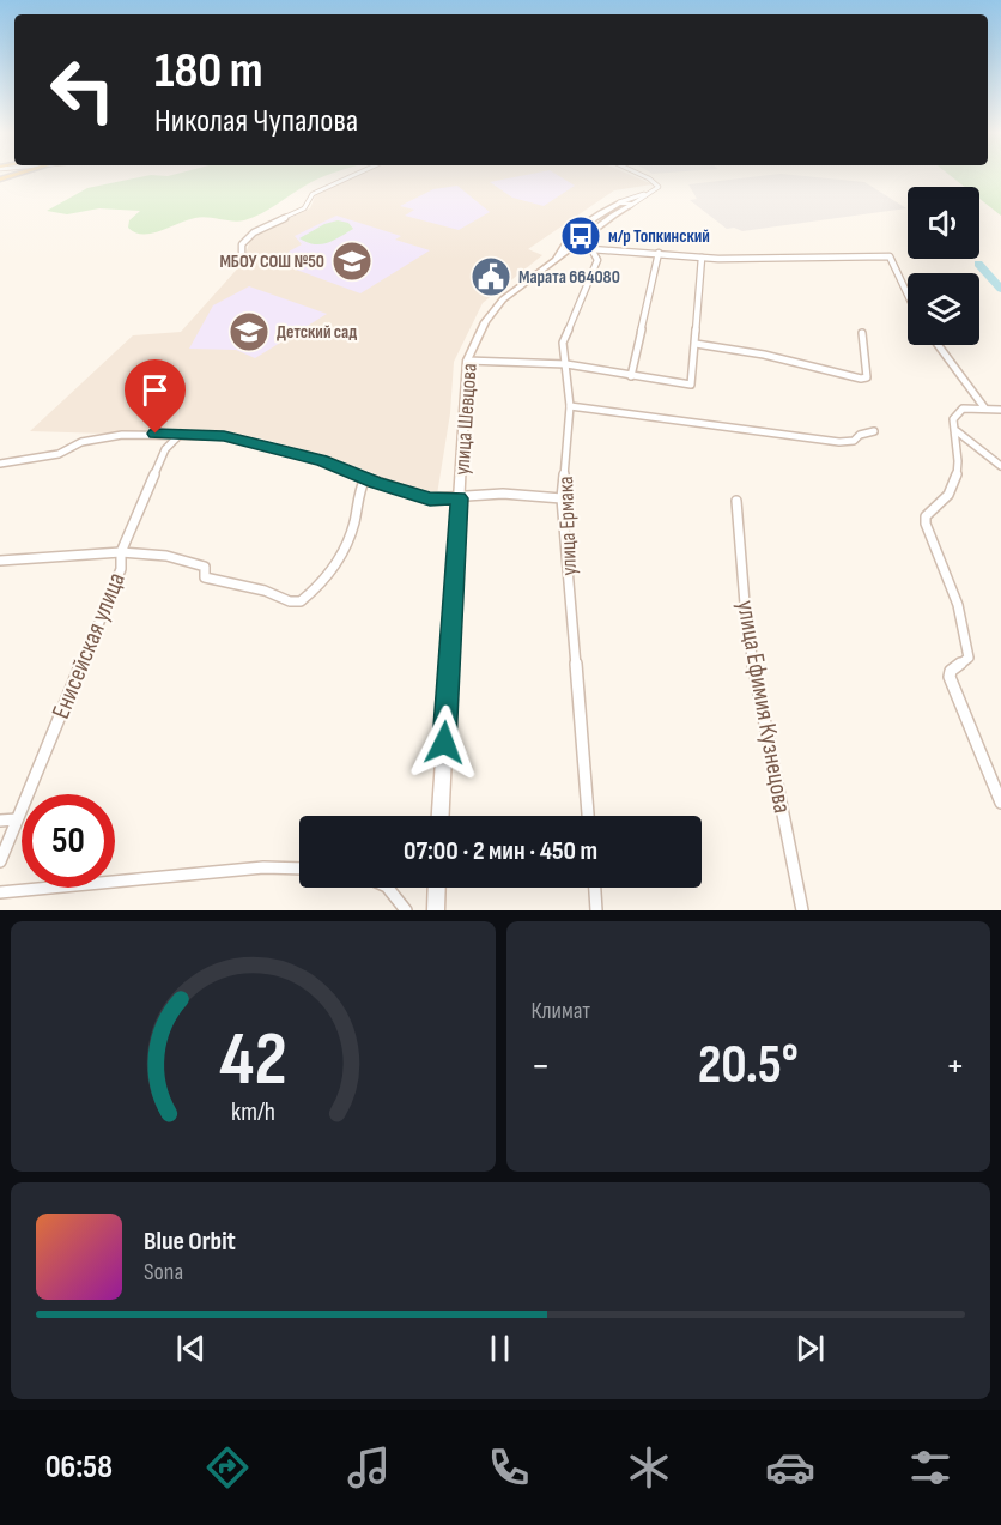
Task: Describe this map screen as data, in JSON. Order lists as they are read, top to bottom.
{
  "streets": {
    "main road": ["улица Шевцова"],
    "street": ["улица Ермака", "Енисейская улица", "улица Ефимия Кузнецова"]
  },
  "places": {
    "bus stop": ["м/р Топкинский"],
    "school or university": ["МБОУ СОШ №50", "Детский сад"],
    "public building": ["Марата 664080"]
  },
  "page": {
    "turn": ["180 m", "Николая Чупалова"],
    "limit": "50",
    "trip": "07:00 · 2 мин · 450 m",
    "tile": "Климат",
    "heat": ["−", "20.5°", "+"],
    "song": ["Blue Orbit", "Sona"],
    "tabs": "06:58",
    "gauge": ["42", "km/h"]
  }
}
